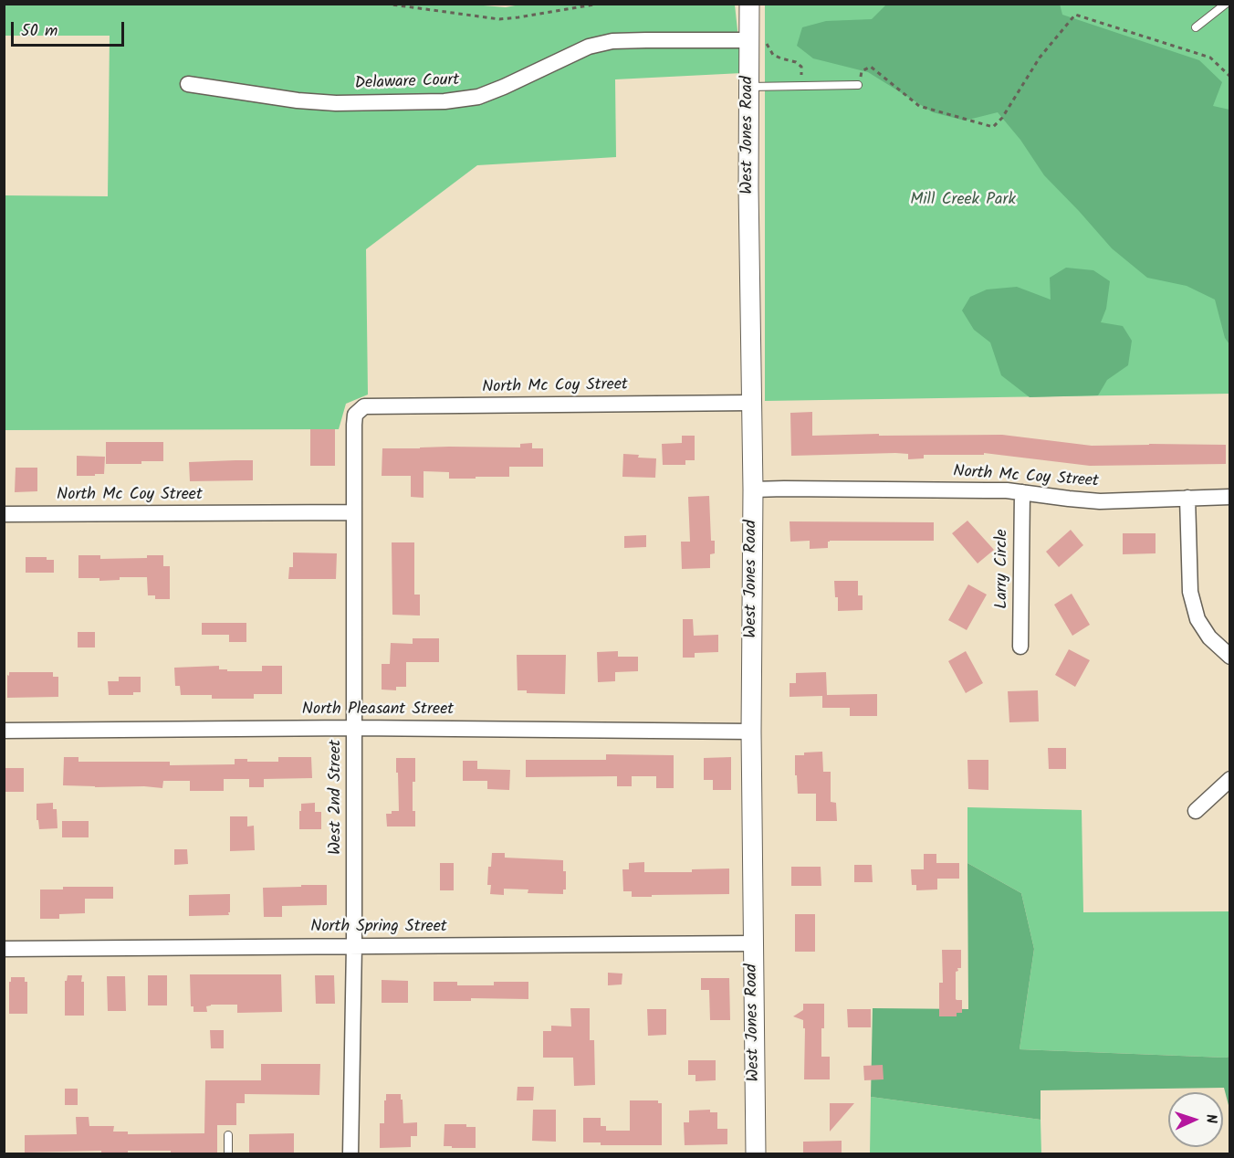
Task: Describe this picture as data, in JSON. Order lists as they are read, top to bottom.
{
  "streets": {
    "street": [
      "Delaware Court",
      "West Jones Road",
      "North Mc Coy Street",
      "Larry Circle",
      "North Pleasant Street",
      "West 2nd Street",
      "North Spring Street"
    ]
  },
  "crossings": [
    ["Delaware Court", "West Jones Road"],
    ["West Jones Road", "North Mc Coy Street"],
    ["West Jones Road", "North Pleasant Street"],
    ["West Jones Road", "North Spring Street"],
    ["North Mc Coy Street", "Larry Circle"],
    ["North Mc Coy Street", "West 2nd Street"],
    ["North Pleasant Street", "West 2nd Street"],
    ["West 2nd Street", "North Spring Street"]
  ],
  "parks": ["Mill Creek Park"],
  "scale_bar": "50 m",
  "north": "right"
}
